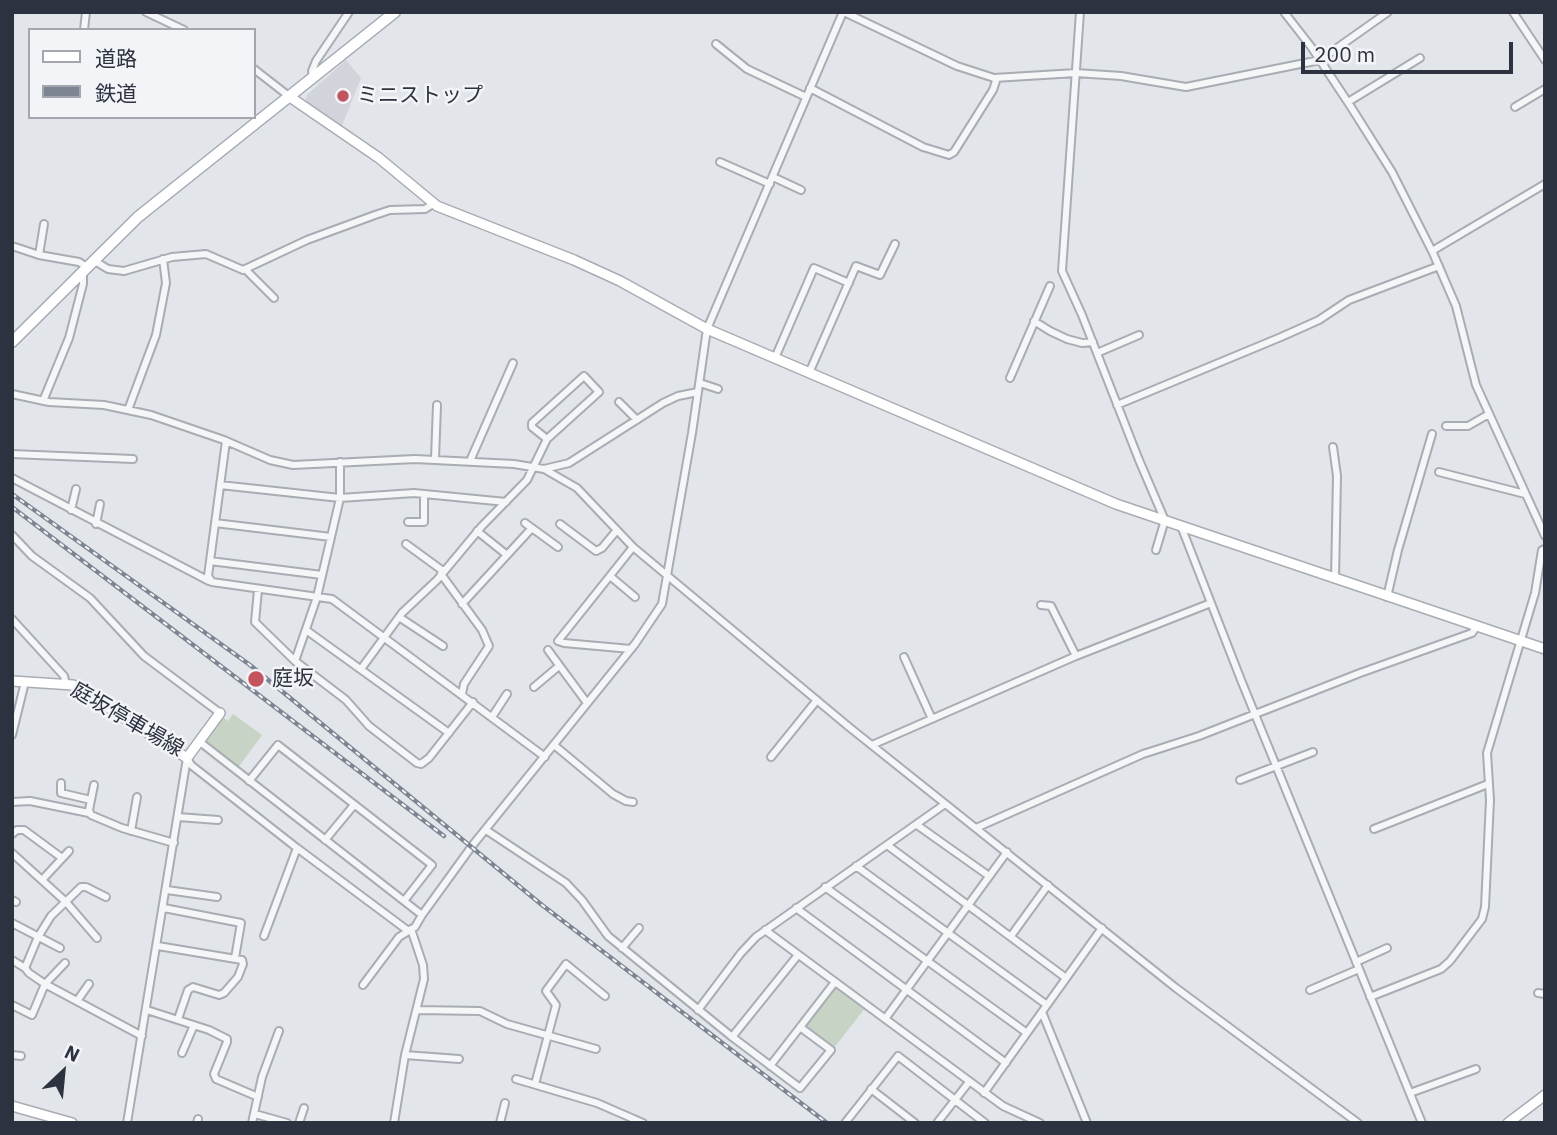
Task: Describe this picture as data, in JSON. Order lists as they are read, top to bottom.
{
  "streets": {
    "street": ["庭坂停車場線"]
  },
  "places": ["ミニストップ", "庭坂"],
  "legend": ["道路", "鉄道"],
  "scale_bar": "200 m",
  "north": "top right"
}
